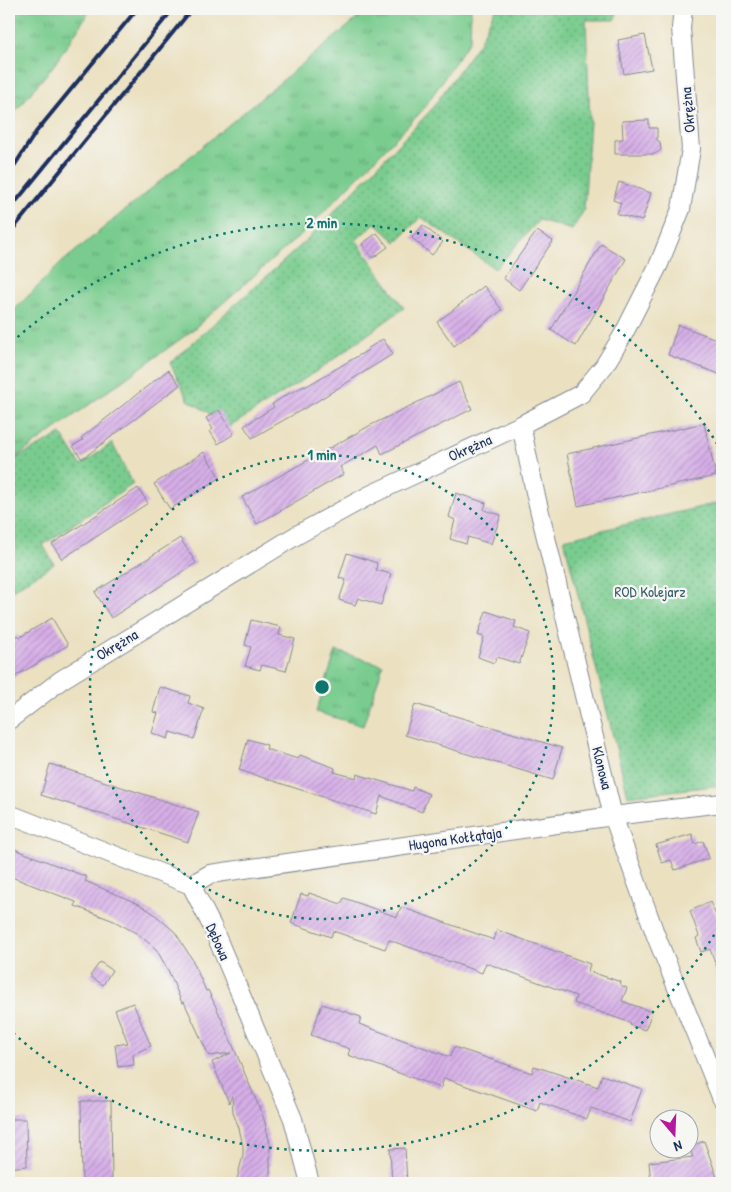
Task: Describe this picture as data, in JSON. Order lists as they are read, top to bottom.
{
  "streets": {
    "street": [
      "Okrężna",
      "Klonowa",
      "Hugona Kołłątaja",
      "Dębowa"
    ]
  },
  "crossings": [
    ["Okrężna", "Klonowa"],
    ["Klonowa", "Hugona Kołłątaja"],
    ["Hugona Kołłątaja", "Dębowa"]
  ],
  "parks": ["ROD Kolejarz"],
  "north": "bottom",
  "rings": ["2 min", "1 min"]
}
